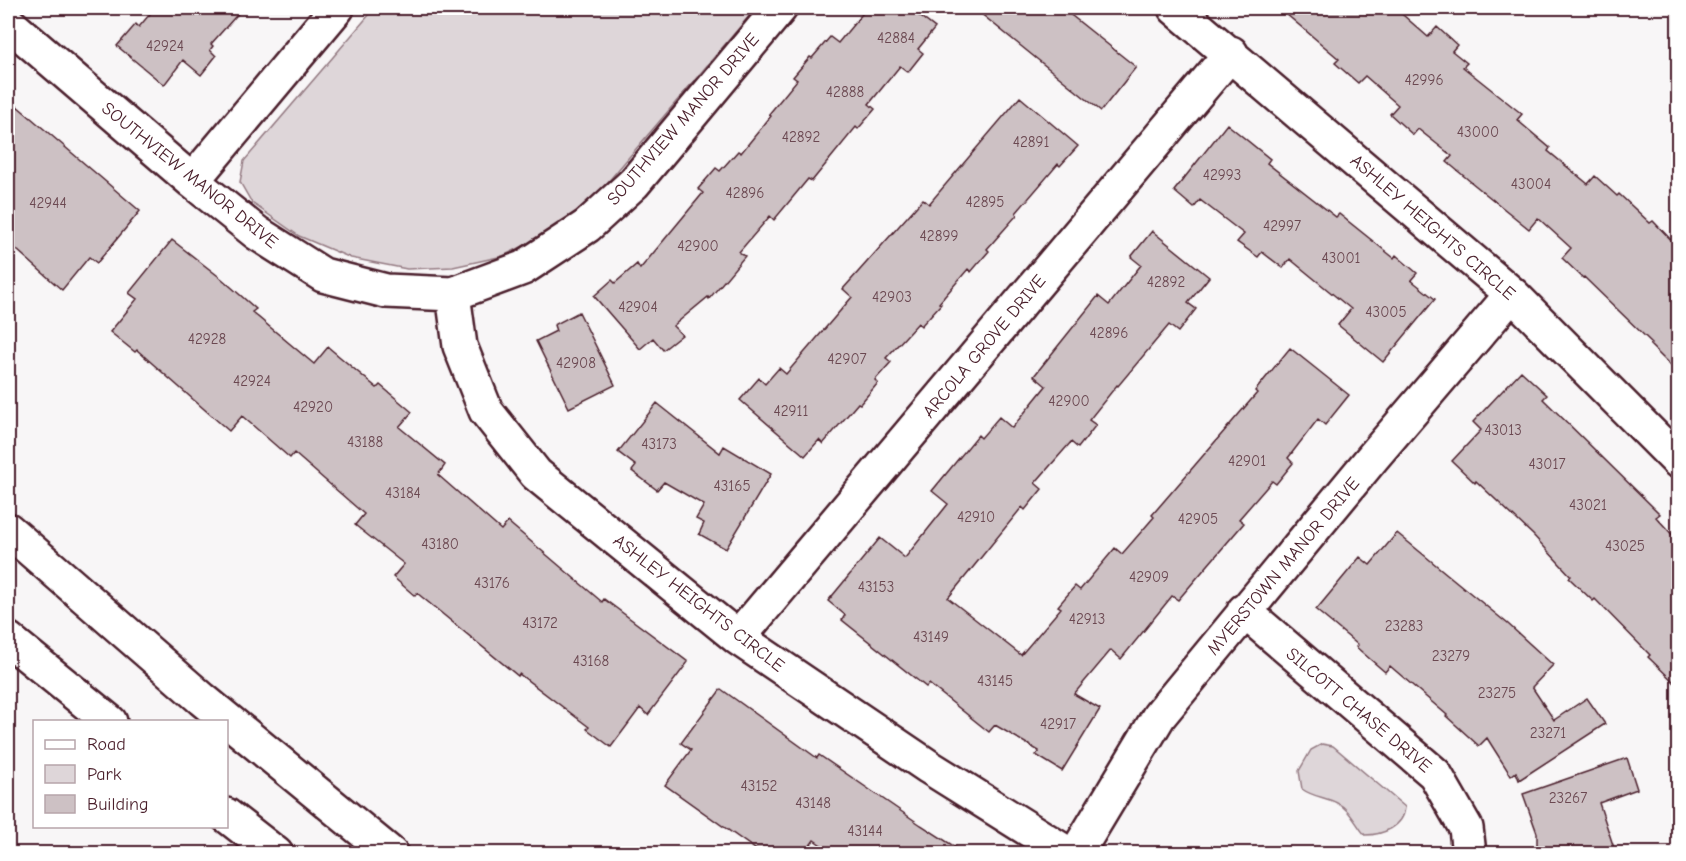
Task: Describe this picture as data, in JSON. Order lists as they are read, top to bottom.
{
  "streets": {
    "street": [
      "SOUTHVIEW MANOR DRIVE",
      "ASHLEY HEIGHTS CIRCLE",
      "ARCOLA GROVE DRIVE",
      "MYERSTOWN MANOR DRIVE",
      "SILCOTT CHASE DRIVE"
    ]
  },
  "crossings": [
    ["SOUTHVIEW MANOR DRIVE", "ASHLEY HEIGHTS CIRCLE"],
    ["ASHLEY HEIGHTS CIRCLE", "ARCOLA GROVE DRIVE"],
    ["ASHLEY HEIGHTS CIRCLE", "MYERSTOWN MANOR DRIVE"],
    ["MYERSTOWN MANOR DRIVE", "SILCOTT CHASE DRIVE"]
  ],
  "house_numbers": [
    "42884",
    "42924",
    "42996",
    "42888",
    "43000",
    "42892",
    "42891",
    "42993",
    "43004",
    "42896",
    "42895",
    "42944",
    "42997",
    "42899",
    "42900",
    "43001",
    "42892",
    "42903",
    "42904",
    "43005",
    "42896",
    "42928",
    "42907",
    "42908",
    "42924",
    "42900",
    "42920",
    "42911",
    "43013",
    "43188",
    "43173",
    "42901",
    "43017",
    "43165",
    "43184",
    "43021",
    "42910",
    "42905",
    "43180",
    "43025",
    "42909",
    "43176",
    "43153",
    "42913",
    "43172",
    "23283",
    "43149",
    "23279",
    "43168",
    "43145",
    "23275",
    "42917",
    "23271",
    "43152",
    "23267",
    "43148",
    "43144"
  ],
  "legend": ["Road", "Park", "Building"]
}
